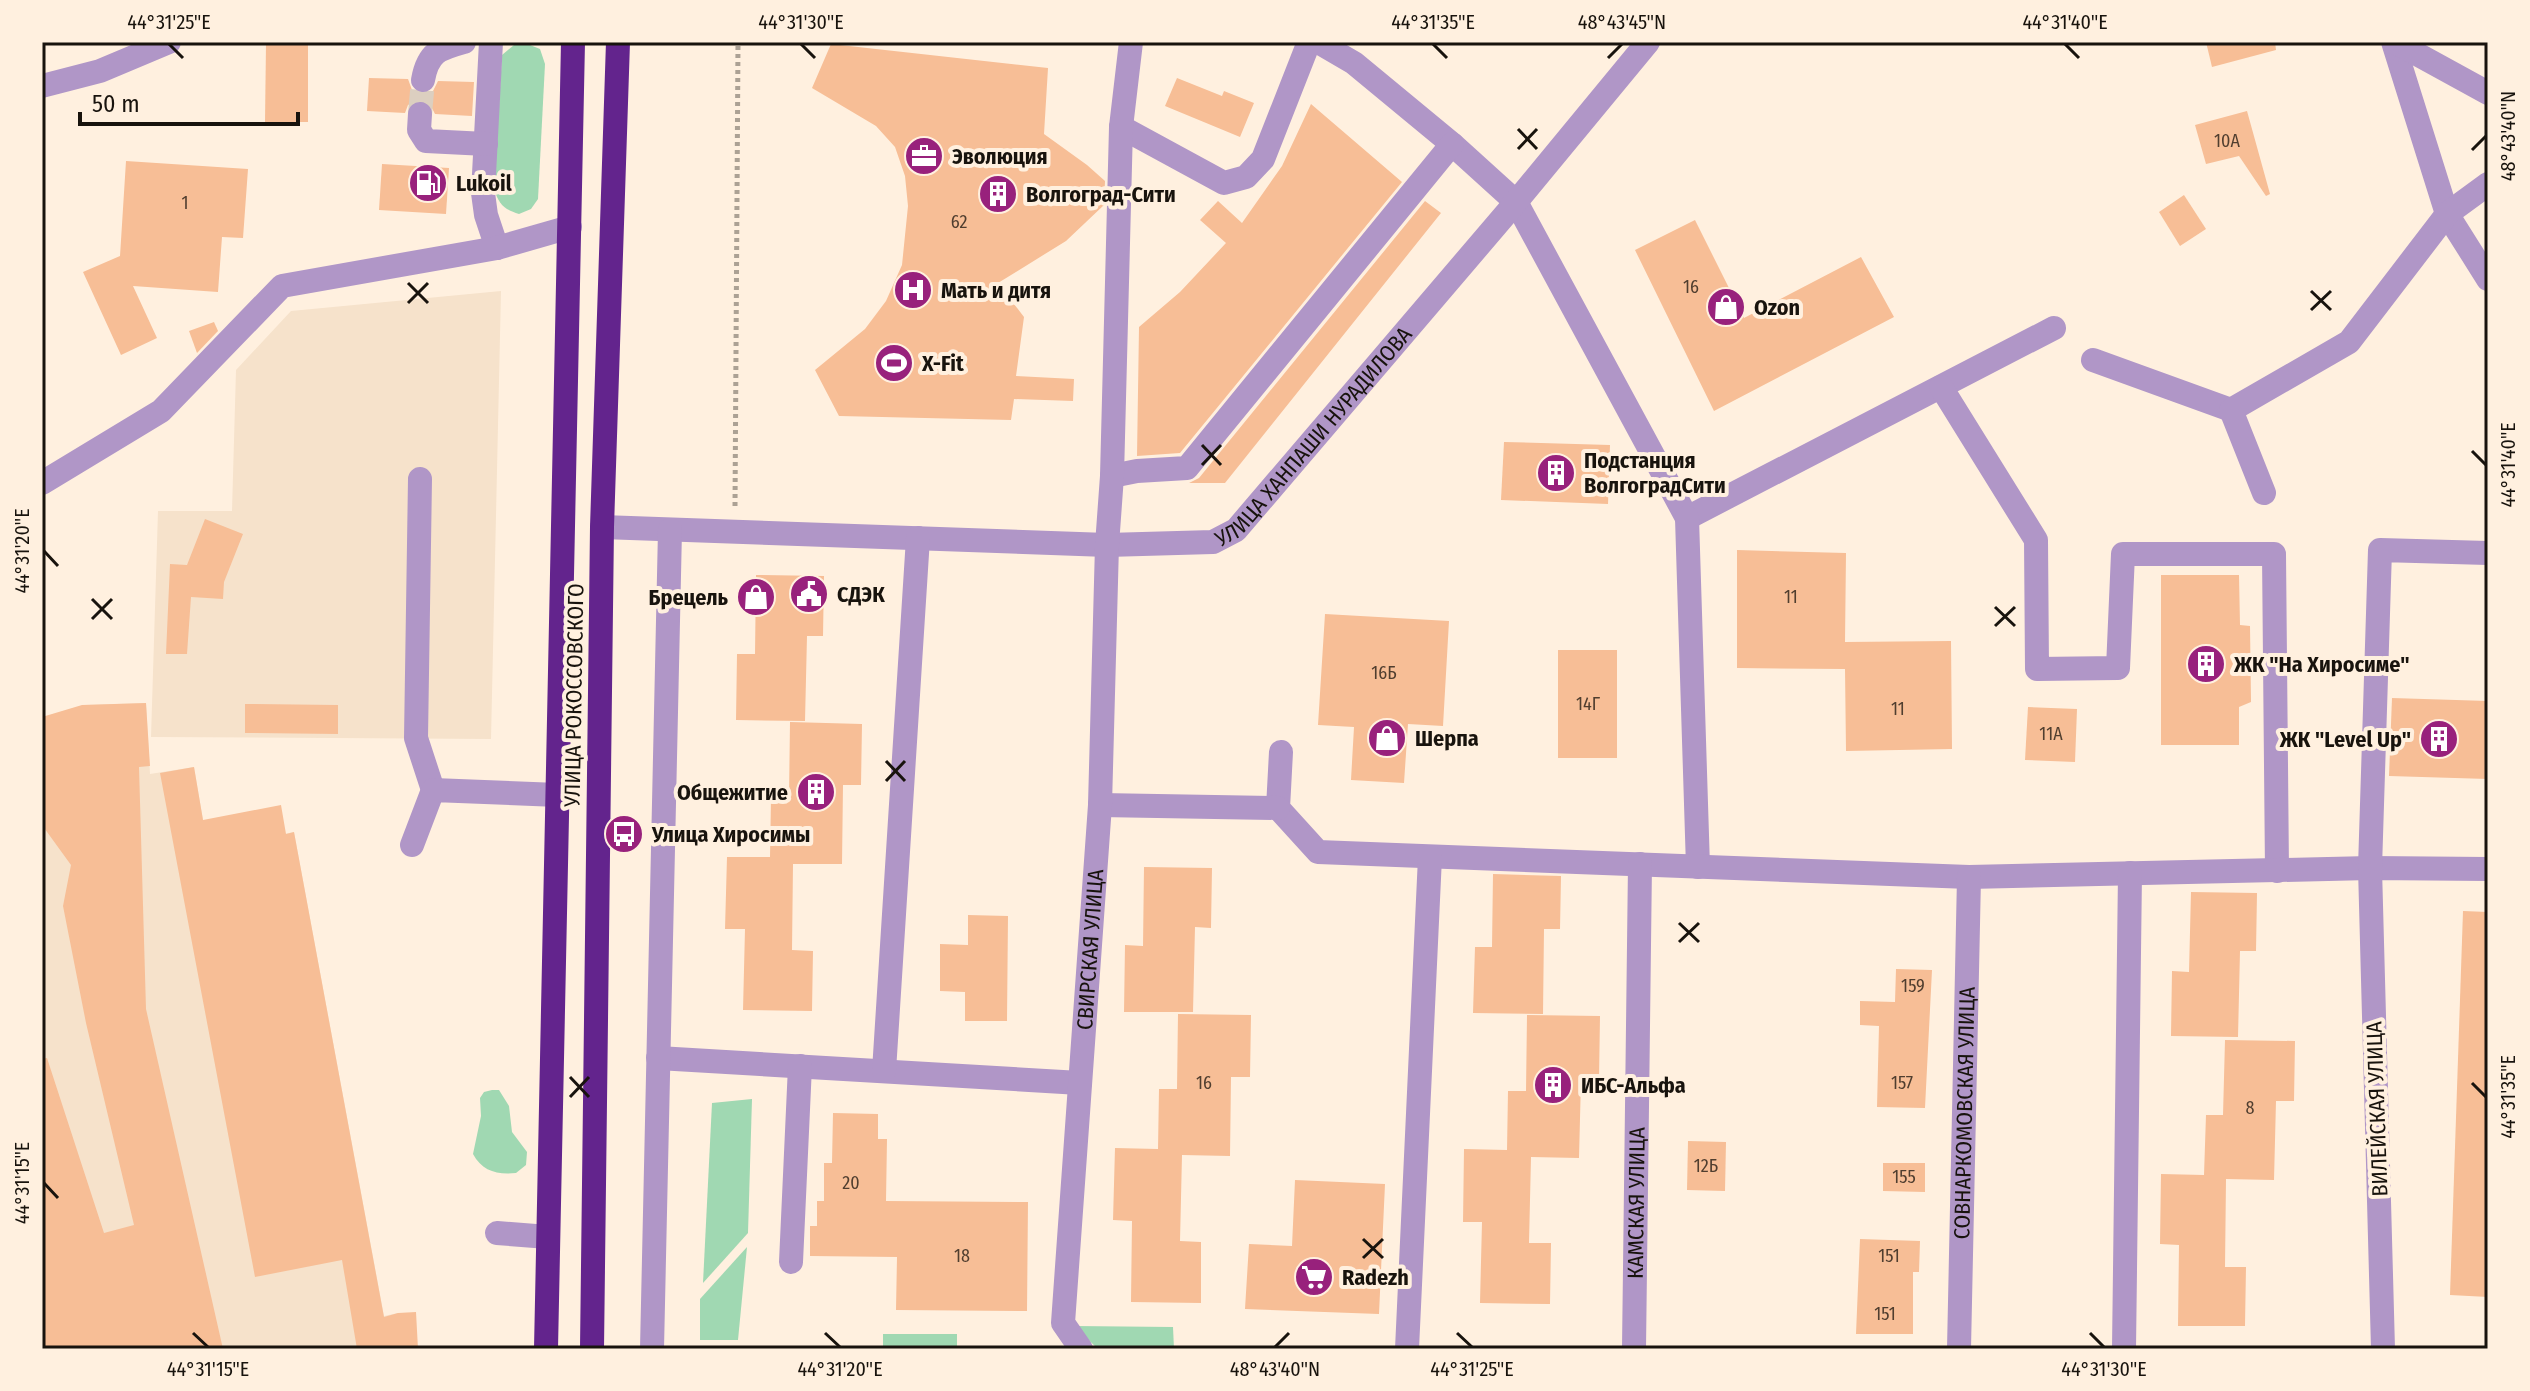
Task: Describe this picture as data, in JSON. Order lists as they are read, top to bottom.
{
  "streets": {
    "highway": ["УЛИЦА РОКОССОВСКОГО"],
    "street": [
      "УЛИЦА ХАНПАШИ НУРАДИЛОВА",
      "СВИРСКАЯ УЛИЦА",
      "ВИЛЕЙСКАЯ УЛИЦА",
      "СОВНАРКОМОВСКАЯ УЛИЦА",
      "КАМСКАЯ УЛИЦА"
    ]
  },
  "crossings": [
    ["УЛИЦА ХАНПАШИ НУРАДИЛОВА", "УЛИЦА РОКОССОВСКОГО"],
    ["УЛИЦА ХАНПАШИ НУРАДИЛОВА", "СВИРСКАЯ УЛИЦА"]
  ],
  "places": {
    "office": ["Эволюция"],
    "fuel station": ["Lukoil"],
    "building": [
      "Волгоград-Сити",
      "Подстанция ВолгоградСити",
      "ЖК \"На Хиросиме\"",
      "ЖК \"Level Up\"",
      "Общежитие",
      "ИБС-Альфа"
    ],
    "hospital": ["Мать и дитя"],
    "shop": ["Ozon", "Брецель", "Шерпа"],
    "sports": ["X-Fit"],
    "public building": ["СДЭК"],
    "bus stop": ["Улица Хиросимы"],
    "supermarket": ["Radezh"]
  },
  "house_numbers": [
    "10А",
    "1",
    "62",
    "16",
    "11",
    "16Б",
    "14Г",
    "11",
    "11А",
    "159",
    "16",
    "157",
    "8",
    "12Б",
    "155",
    "20",
    "18",
    "151",
    "151"
  ],
  "scale_bar": "50 m",
  "coordinates": [
    "44°31'25\"E",
    "44°31'30\"E",
    "44°31'35\"E",
    "48°43'45\"N",
    "44°31'40\"E",
    "48°43'40\"N",
    "44°31'20\"E",
    "44°31'15\"E"
  ]
}
